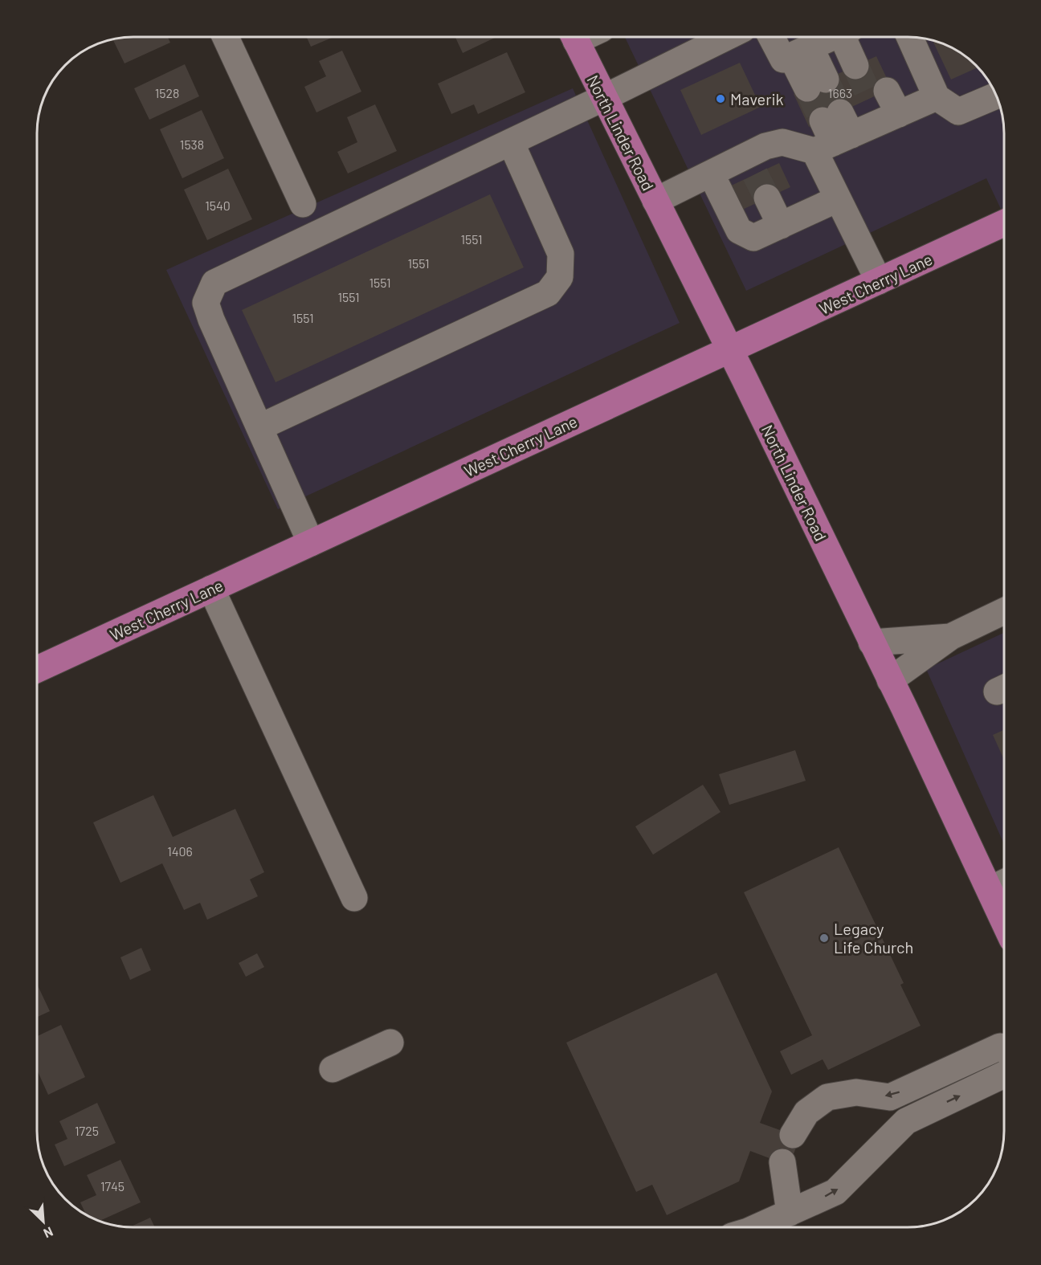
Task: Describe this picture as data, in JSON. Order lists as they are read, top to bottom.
{
  "streets": {
    "main road": ["North Linder Road", "West Cherry Lane"]
  },
  "crossings": [
    ["North Linder Road", "West Cherry Lane"]
  ],
  "places": ["Maverik", "Legacy Life Church"],
  "house_numbers": [
    "1528",
    "1663",
    "1538",
    "1540",
    "1551",
    "1551",
    "1551",
    "1551",
    "1551",
    "1406",
    "1725",
    "1745"
  ],
  "north": "bottom right"
}
